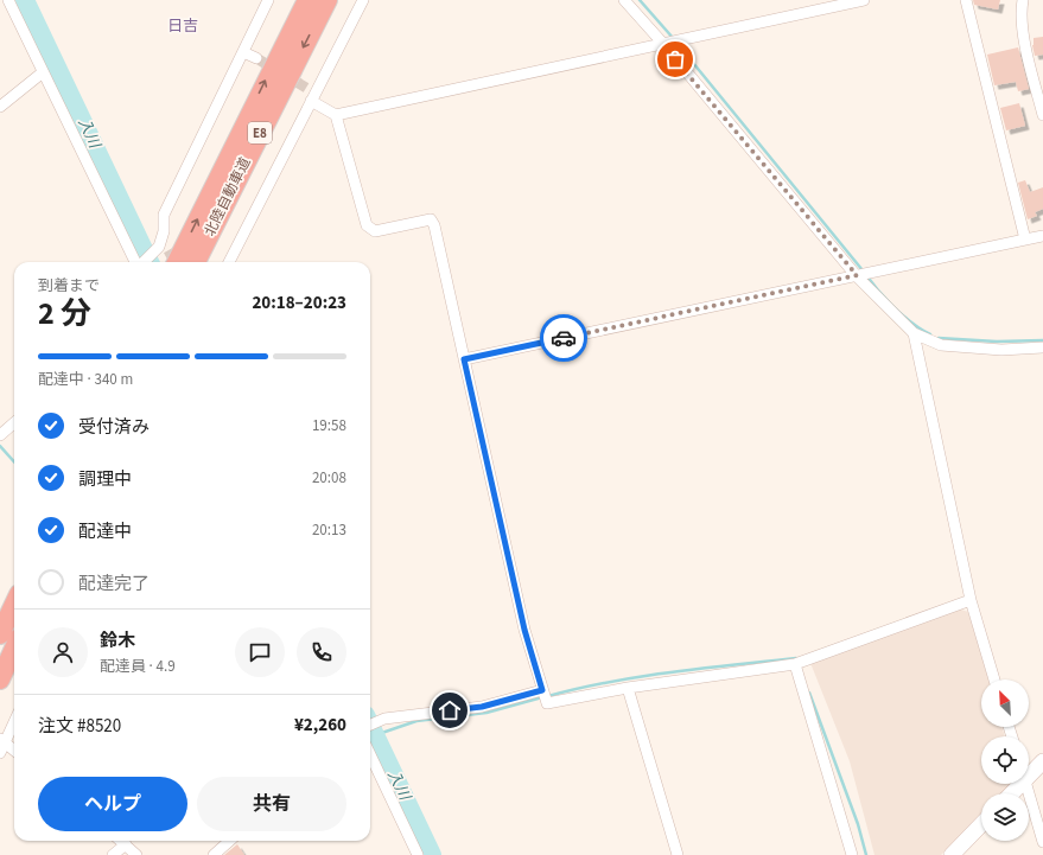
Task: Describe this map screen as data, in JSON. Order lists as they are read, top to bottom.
{
  "streets": {
    "highway": ["E8", "北陸自動車道"]
  },
  "districts": ["日吉"],
  "water": ["入川"],
  "north": "top left",
  "page": {
    "heading": ["2 分", "到着まで", "20:18–20:23"],
    "panel": [
      "鈴木",
      "配達員 · 4.9",
      "注文 #8520",
      "¥2,260"
    ],
    "bar": "配達中 · 340 m",
    "list": [
      ["受付済み", "19:58"],
      ["調理中", "20:08"],
      ["配達中", "20:13"],
      "配達完了"
    ],
    "buttons": ["ヘルプ", "共有"]
  }
}
